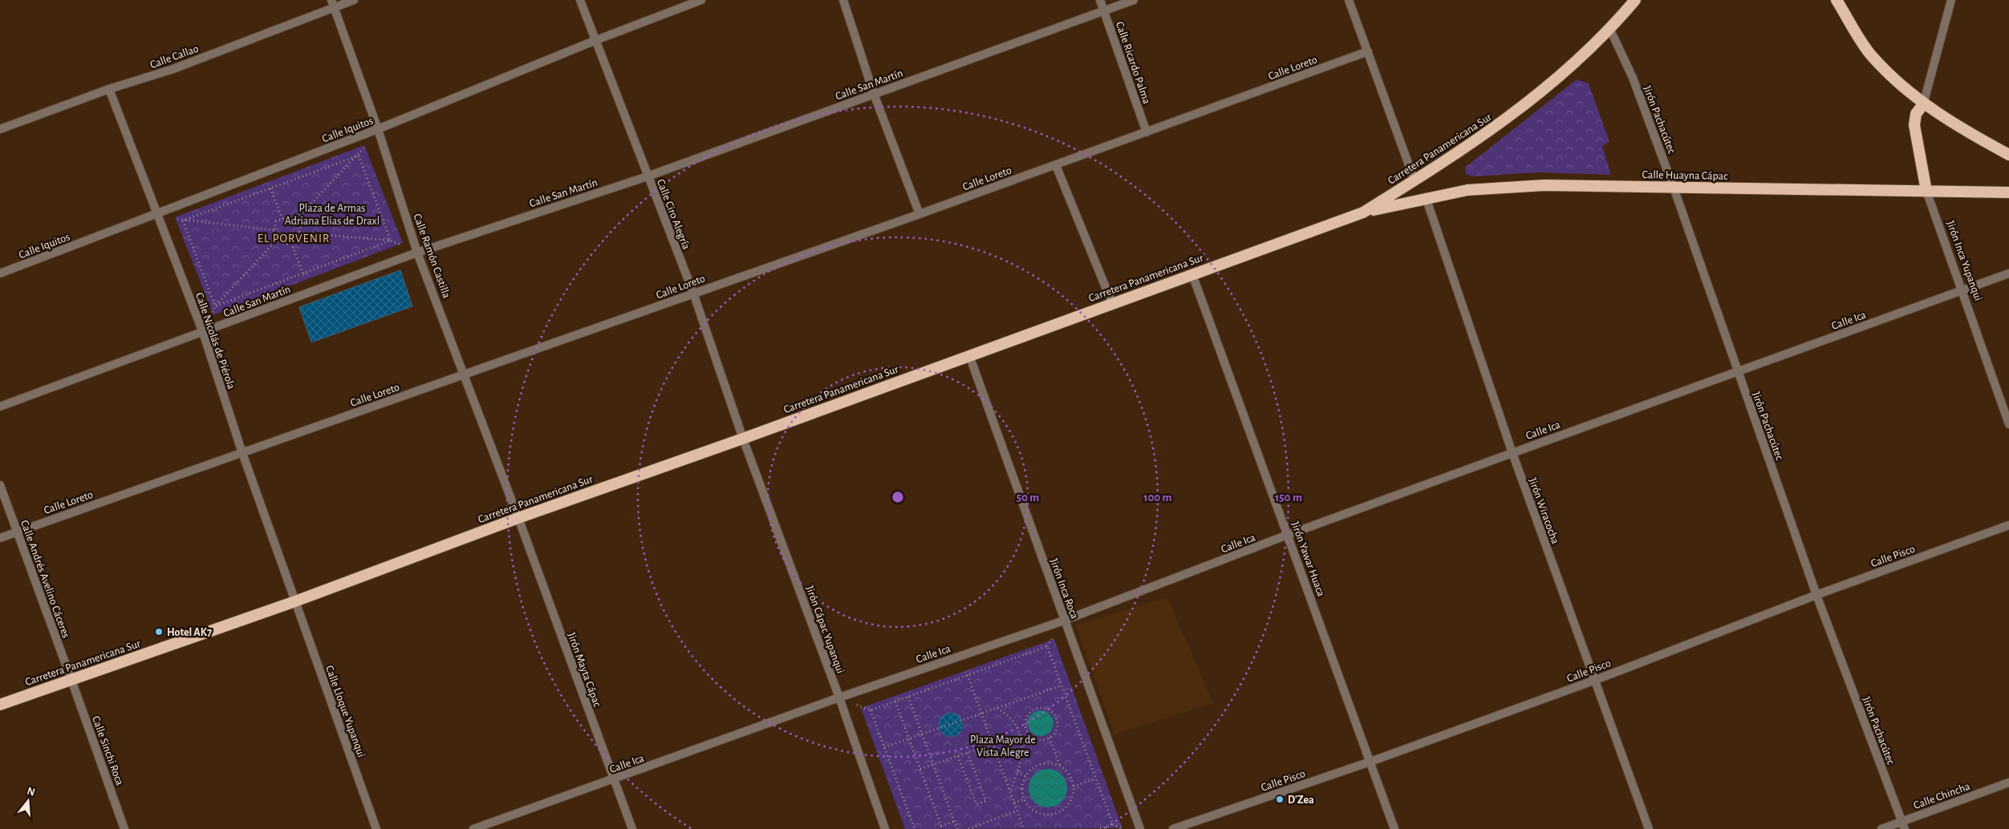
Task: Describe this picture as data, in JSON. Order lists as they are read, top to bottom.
{
  "streets": {
    "highway": ["Carretera Panamericana Sur", "Calle Huayna Cápac", "Jirón Inca Yupanqui"],
    "street": [
      "Calle Callao",
      "Calle Ricardo Palma",
      "Calle Loreto",
      "Calle San Martín",
      "Jirón Pachacútec",
      "Calle Iquitos",
      "Calle Ciro Alegría",
      "Calle Ramón Castilla",
      "Calle Ica",
      "Calle Nicolás de Piérola",
      "Jirón Wiracocha",
      "Calle Pisco",
      "Jirón Yawar Huaca",
      "Calle Andrés Avelino Cáceres",
      "Jirón Inca Roca",
      "Jirón Cápac Yupanqui",
      "Jirón Mayta Cápac",
      "Calle Lloque Yupanqui",
      "Calle Sinchi Roca",
      "Calle Chincha"
    ]
  },
  "crossings": [
    ["Calle Callao", "Calle Ramón Castilla"],
    ["Calle Callao", "Calle Nicolás de Piérola"],
    ["Calle Ricardo Palma", "Calle Loreto"],
    ["Calle Ricardo Palma", "Calle San Martín"],
    ["Calle Loreto", "Calle Ciro Alegría"],
    ["Calle Loreto", "Calle Ramón Castilla"],
    ["Calle Loreto", "Calle Nicolás de Piérola"],
    ["Calle Loreto", "Calle Andrés Avelino Cáceres"],
    ["Calle San Martín", "Calle Ciro Alegría"],
    ["Calle San Martín", "Calle Ramón Castilla"],
    ["Calle San Martín", "Calle Nicolás de Piérola"],
    ["Jirón Pachacútec", "Carretera Panamericana Sur"],
    ["Jirón Pachacútec", "Calle Huayna Cápac"],
    ["Jirón Pachacútec", "Calle Ica"],
    ["Jirón Pachacútec", "Calle Pisco"],
    ["Jirón Pachacútec", "Calle Chincha"],
    ["Calle Iquitos", "Calle Ciro Alegría"],
    ["Calle Iquitos", "Calle Ramón Castilla"],
    ["Calle Iquitos", "Calle Nicolás de Piérola"],
    ["Carretera Panamericana Sur", "Calle Huayna Cápac"],
    ["Carretera Panamericana Sur", "Calle Ciro Alegría"],
    ["Carretera Panamericana Sur", "Calle Ramón Castilla"],
    ["Carretera Panamericana Sur", "Calle Nicolás de Piérola"],
    ["Carretera Panamericana Sur", "Jirón Yawar Huaca"],
    ["Carretera Panamericana Sur", "Calle Andrés Avelino Cáceres"],
    ["Carretera Panamericana Sur", "Jirón Inca Roca"],
    ["Carretera Panamericana Sur", "Jirón Cápac Yupanqui"],
    ["Carretera Panamericana Sur", "Jirón Mayta Cápac"],
    ["Carretera Panamericana Sur", "Calle Lloque Yupanqui"],
    ["Carretera Panamericana Sur", "Calle Sinchi Roca"],
    ["Calle Huayna Cápac", "Jirón Inca Yupanqui"],
    ["Calle Huayna Cápac", "Jirón Wiracocha"],
    ["Calle Ciro Alegría", "Jirón Cápac Yupanqui"],
    ["Calle Ramón Castilla", "Jirón Mayta Cápac"],
    ["Jirón Inca Yupanqui", "Calle Ica"],
    ["Calle Ica", "Jirón Wiracocha"],
    ["Calle Ica", "Jirón Yawar Huaca"],
    ["Calle Ica", "Jirón Inca Roca"],
    ["Calle Ica", "Jirón Cápac Yupanqui"],
    ["Calle Ica", "Jirón Mayta Cápac"],
    ["Calle Nicolás de Piérola", "Calle Lloque Yupanqui"],
    ["Jirón Wiracocha", "Calle Pisco"],
    ["Calle Pisco", "Jirón Yawar Huaca"],
    ["Calle Andrés Avelino Cáceres", "Calle Sinchi Roca"]
  ],
  "districts": ["EL PORVENIR"],
  "parks": ["Plaza de Armas Adriana Elías de Draxl", "Plaza Mayor de Vista Alegre"],
  "places": ["Hotel AK7", "D'Zea"],
  "north": "top",
  "rings": ["50 m", "100 m", "150 m"]
}
